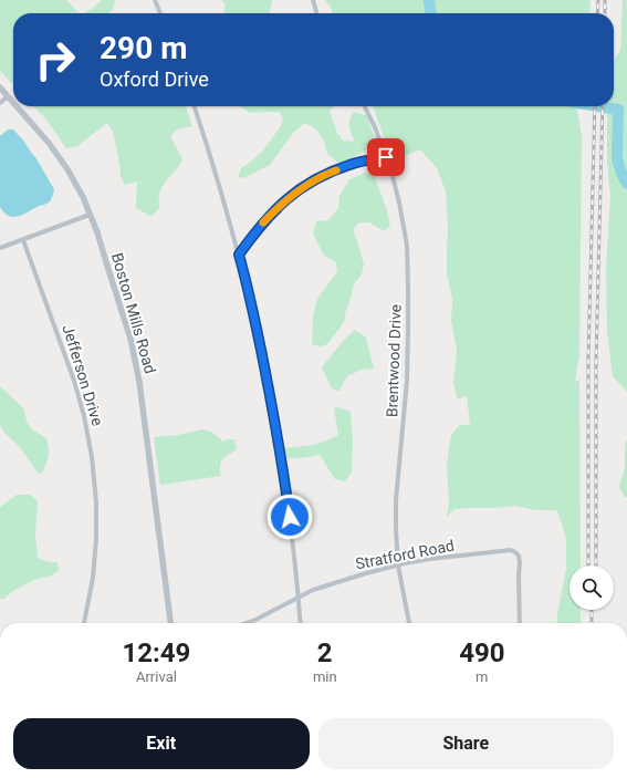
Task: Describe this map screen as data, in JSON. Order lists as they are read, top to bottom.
{
  "streets": {
    "street": [
      "Boston Mills Road",
      "Brentwood Drive",
      "Jefferson Drive",
      "Stratford Road"
    ]
  },
  "crossings": [
    ["Brentwood Drive", "Stratford Road"]
  ],
  "page": {
    "turn": ["290 m", "Oxford Drive"],
    "eta": [
      "12:49",
      "Arrival",
      "2",
      "min",
      "490",
      "m"
    ],
    "buttons": ["Exit", "Share"]
  }
}
